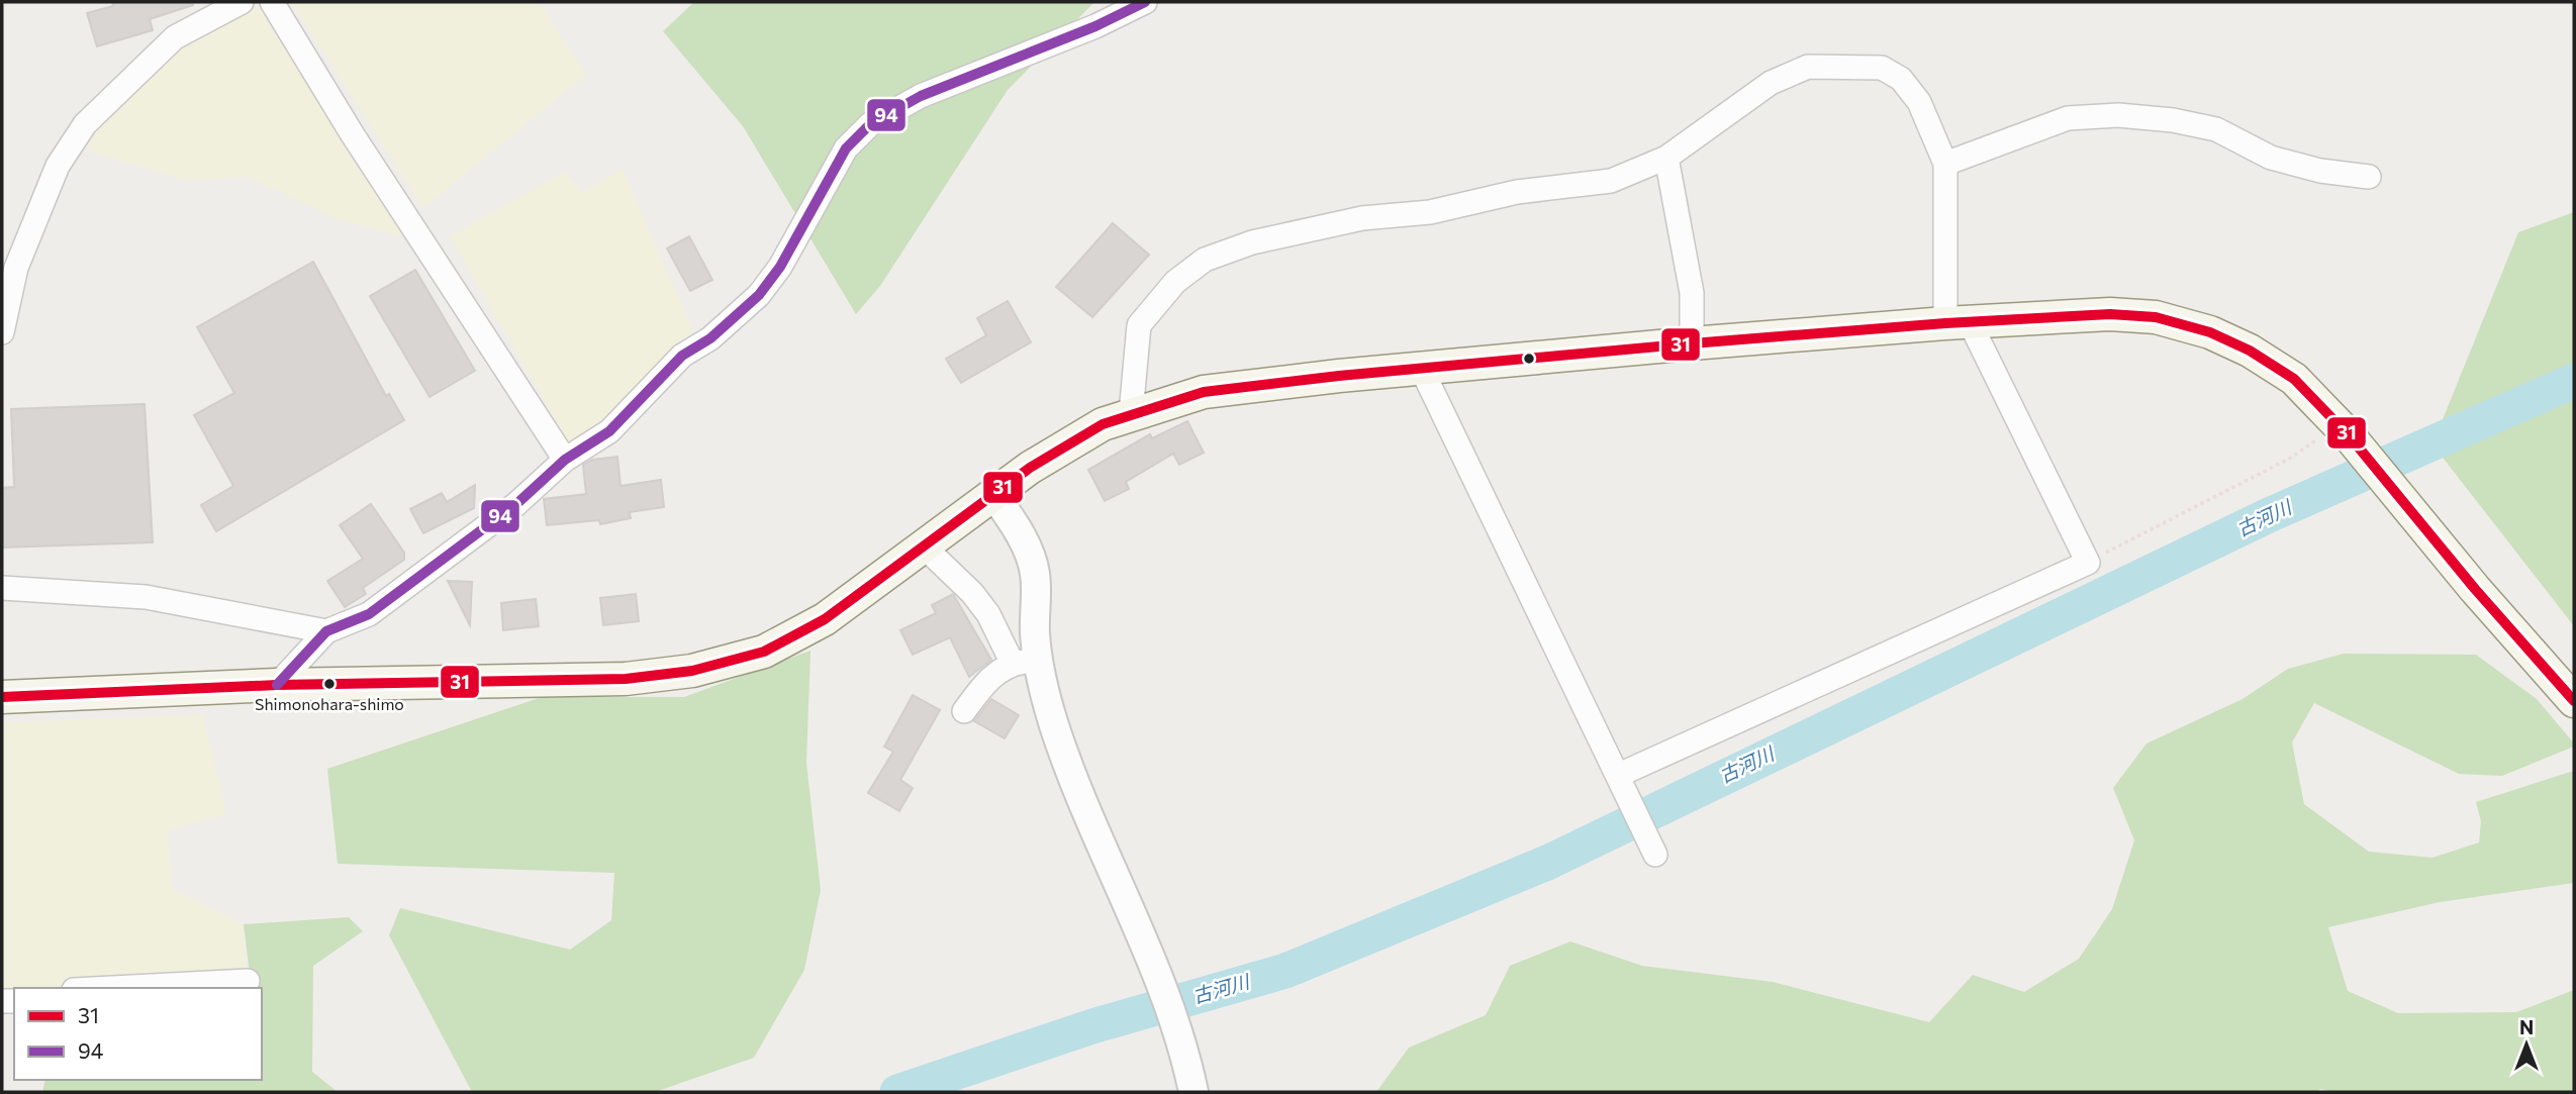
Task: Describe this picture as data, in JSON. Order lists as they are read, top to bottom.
{
  "water": ["古河川"],
  "places": ["Shimonohara-shimo"],
  "lines": ["transit line 94", "transit line 31"],
  "legend": ["31", "94"],
  "north": "top"
}
